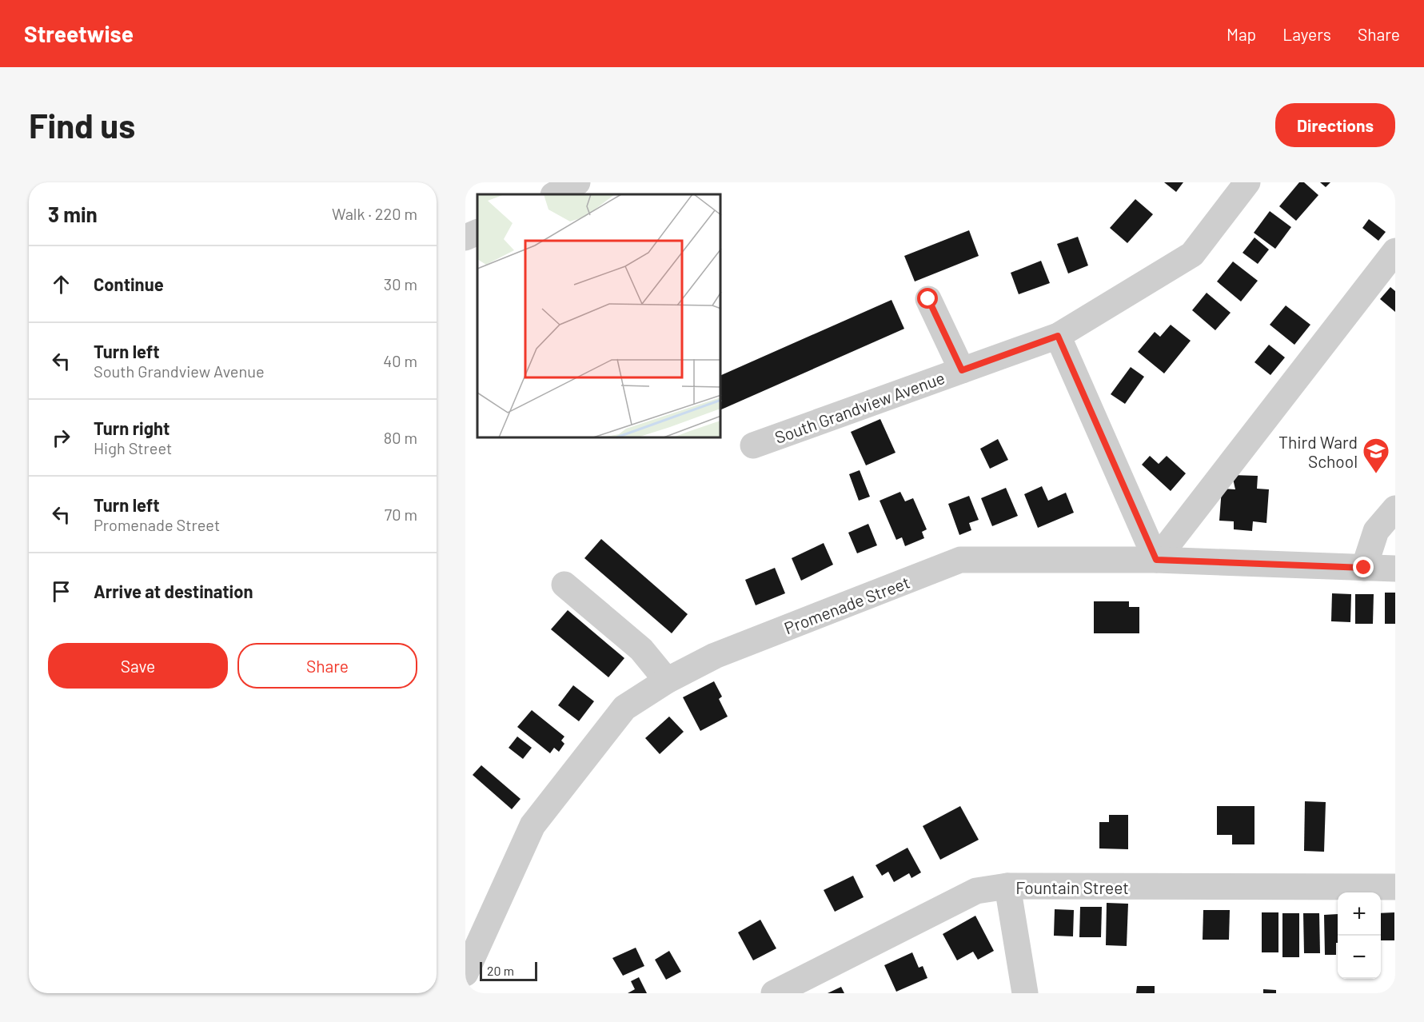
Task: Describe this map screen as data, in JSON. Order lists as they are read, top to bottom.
{
  "streets": {
    "street": ["South Grandview Avenue", "Promenade Street", "Fountain Street"]
  },
  "places": {
    "school or university": ["Third Ward School"]
  },
  "scale_bar": "20 m",
  "page": {
    "header": "Streetwise",
    "nav": ["Map", "Layers", "Share"],
    "buttons": [
      "Directions",
      ["Save", "Share"]
    ],
    "title": "Find us",
    "heading": ["3 min", "Walk · 220 m"],
    "list": [
      ["Continue", "30 m"],
      ["Turn left", "South Grandview Avenue", "40 m"],
      ["Turn right", "High Street", "80 m"],
      ["Turn left", "Promenade Street", "70 m"],
      "Arrive at destination"
    ],
    "map_buttons": ["+", "−"],
    "scale": "20 m"
  }
}
